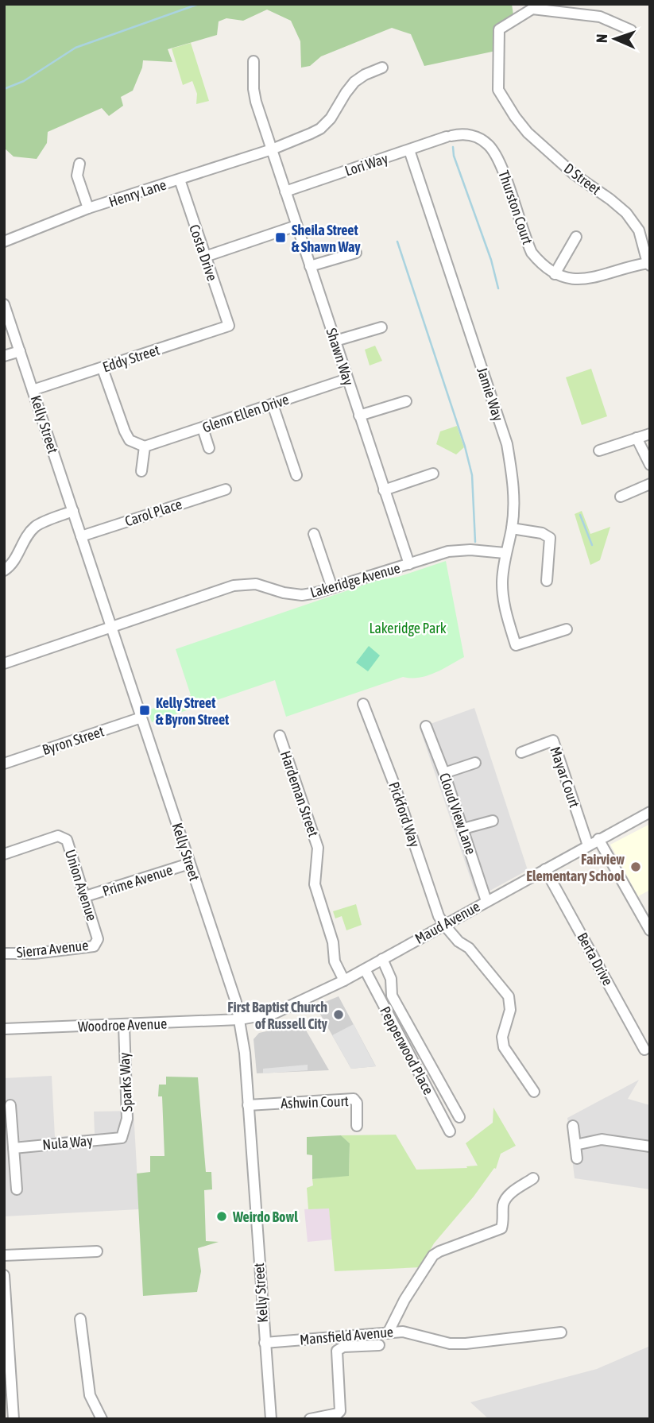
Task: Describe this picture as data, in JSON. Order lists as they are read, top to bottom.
{
  "streets": {
    "street": [
      "Lori Way",
      "D Street",
      "Henry Lane",
      "Thurston Court",
      "Costa Drive",
      "Shawn Way",
      "Eddy Street",
      "Jamie Way",
      "Glenn Ellen Drive",
      "Kelly Street",
      "Carol Place",
      "Lakeridge Avenue",
      "Byron Street",
      "Mayar Court",
      "Hardeman Street",
      "Cloud View Lane",
      "Pickford Way",
      "Prime Avenue",
      "Union Avenue",
      "Maud Avenue",
      "Sierra Avenue",
      "Berta Drive",
      "Woodroe Avenue",
      "Pepperwood Place",
      "Sparks Way",
      "Ashwin Court",
      "Nula Way",
      "Mansfield Avenue"
    ]
  },
  "crossings": [
    ["Lori Way", "Thurston Court"],
    ["Lori Way", "Shawn Way"],
    ["Lori Way", "Jamie Way"],
    ["Henry Lane", "Costa Drive"],
    ["Henry Lane", "Shawn Way"],
    ["Costa Drive", "Eddy Street"],
    ["Shawn Way", "Glenn Ellen Drive"],
    ["Shawn Way", "Lakeridge Avenue"],
    ["Eddy Street", "Kelly Street"],
    ["Jamie Way", "Lakeridge Avenue"],
    ["Kelly Street", "Carol Place"],
    ["Kelly Street", "Lakeridge Avenue"],
    ["Kelly Street", "Byron Street"],
    ["Kelly Street", "Prime Avenue"],
    ["Kelly Street", "Maud Avenue"],
    ["Kelly Street", "Woodroe Avenue"],
    ["Kelly Street", "Ashwin Court"],
    ["Kelly Street", "Mansfield Avenue"],
    ["Mayar Court", "Maud Avenue"],
    ["Hardeman Street", "Maud Avenue"],
    ["Cloud View Lane", "Maud Avenue"],
    ["Pickford Way", "Maud Avenue"],
    ["Prime Avenue", "Union Avenue"],
    ["Union Avenue", "Sierra Avenue"],
    ["Maud Avenue", "Berta Drive"],
    ["Maud Avenue", "Woodroe Avenue"],
    ["Maud Avenue", "Pepperwood Place"],
    ["Woodroe Avenue", "Sparks Way"],
    ["Sparks Way", "Nula Way"]
  ],
  "parks": ["Lakeridge Park"],
  "places": {
    "transit": ["Sheila Street & Shawn Way", "Kelly Street & Byron Street"],
    "other": ["Fairview Elementary School", "First Baptist Church of Russell City", "Weirdo Bowl"]
  },
  "north": "left"
}
